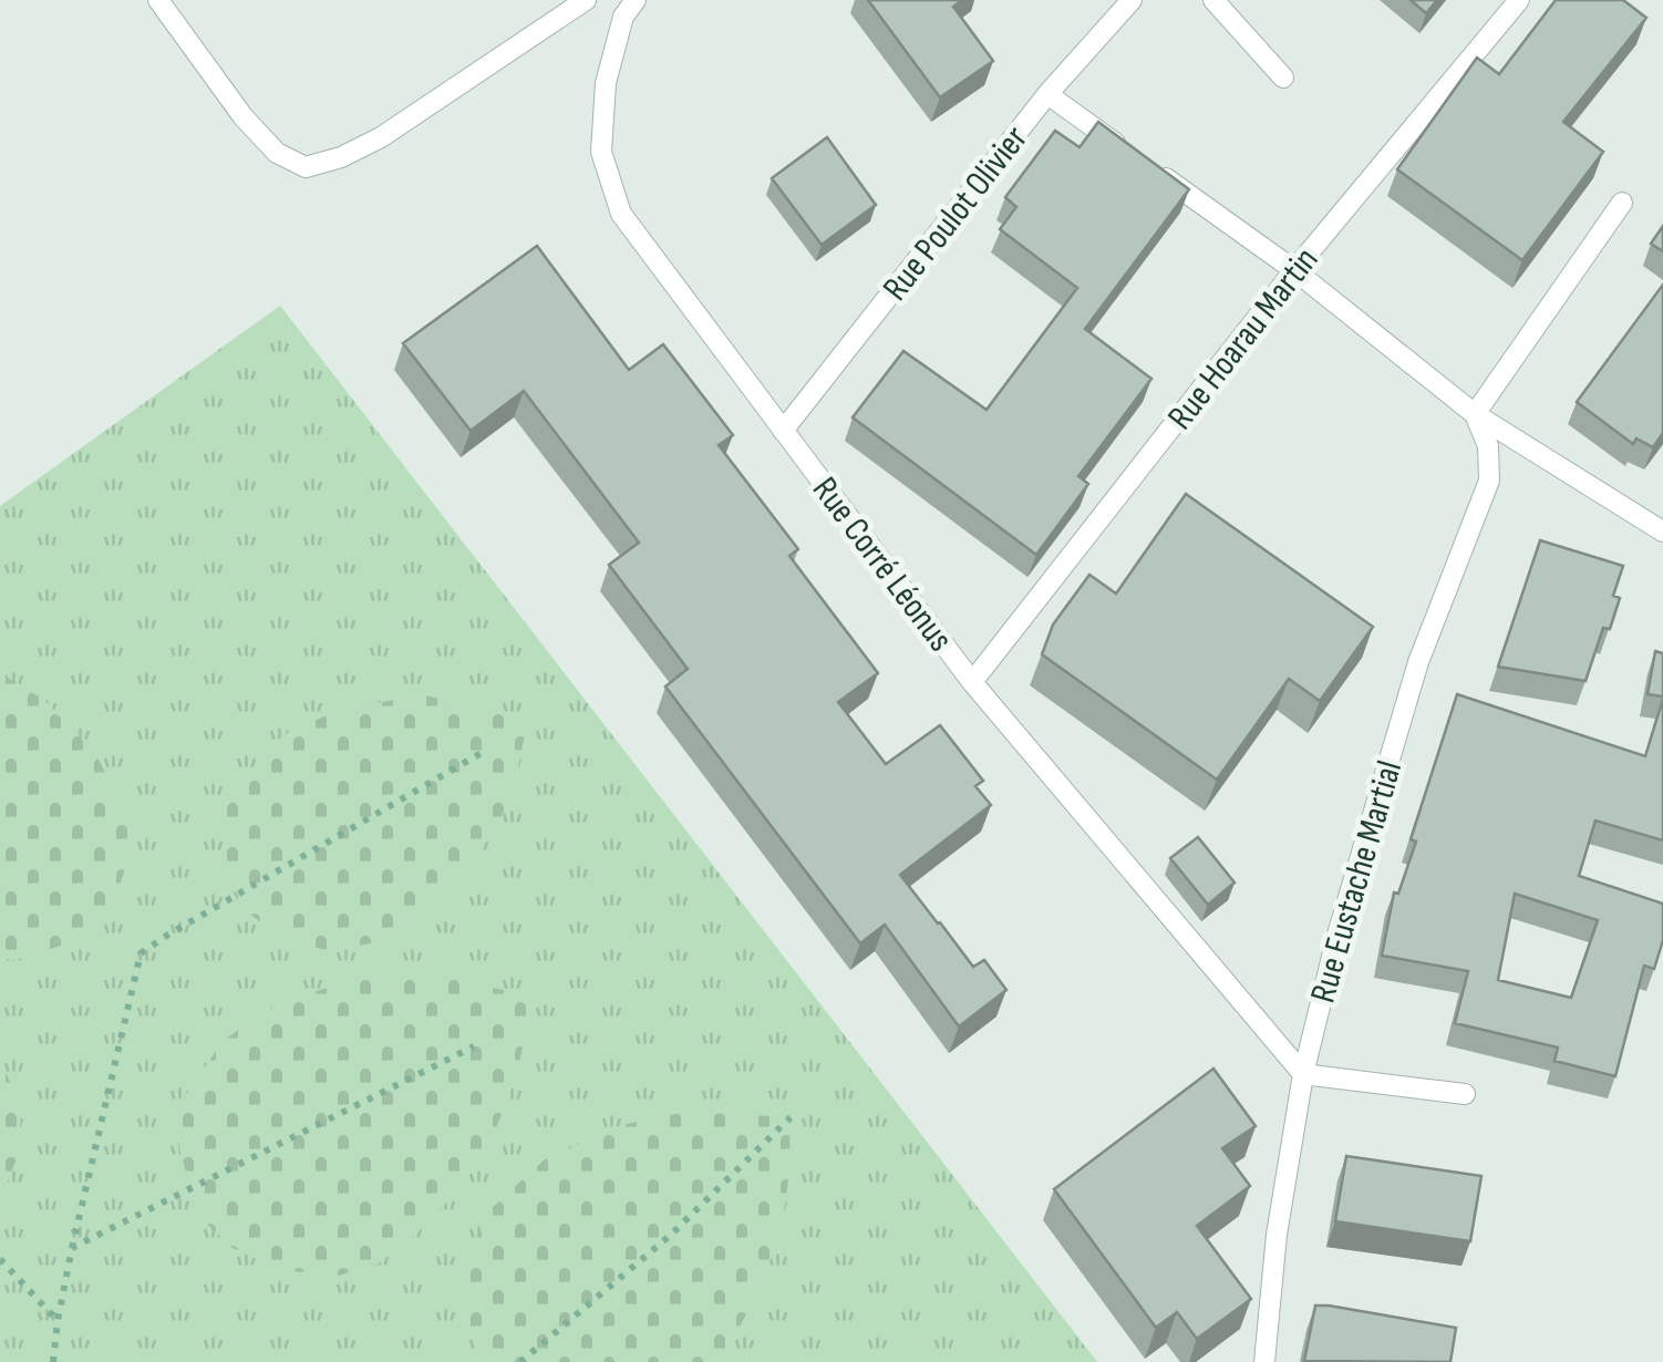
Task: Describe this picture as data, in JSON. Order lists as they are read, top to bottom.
{
  "streets": {
    "lane": [
      "Rue Poulot Olivier",
      "Rue Hoarau Martin",
      "Rue Corré Léonus",
      "Rue Eustache Martial"
    ]
  },
  "crossings": [
    ["Rue Poulot Olivier", "Rue Corré Léonus"],
    ["Rue Hoarau Martin", "Rue Corré Léonus"],
    ["Rue Corré Léonus", "Rue Eustache Martial"]
  ]
}
